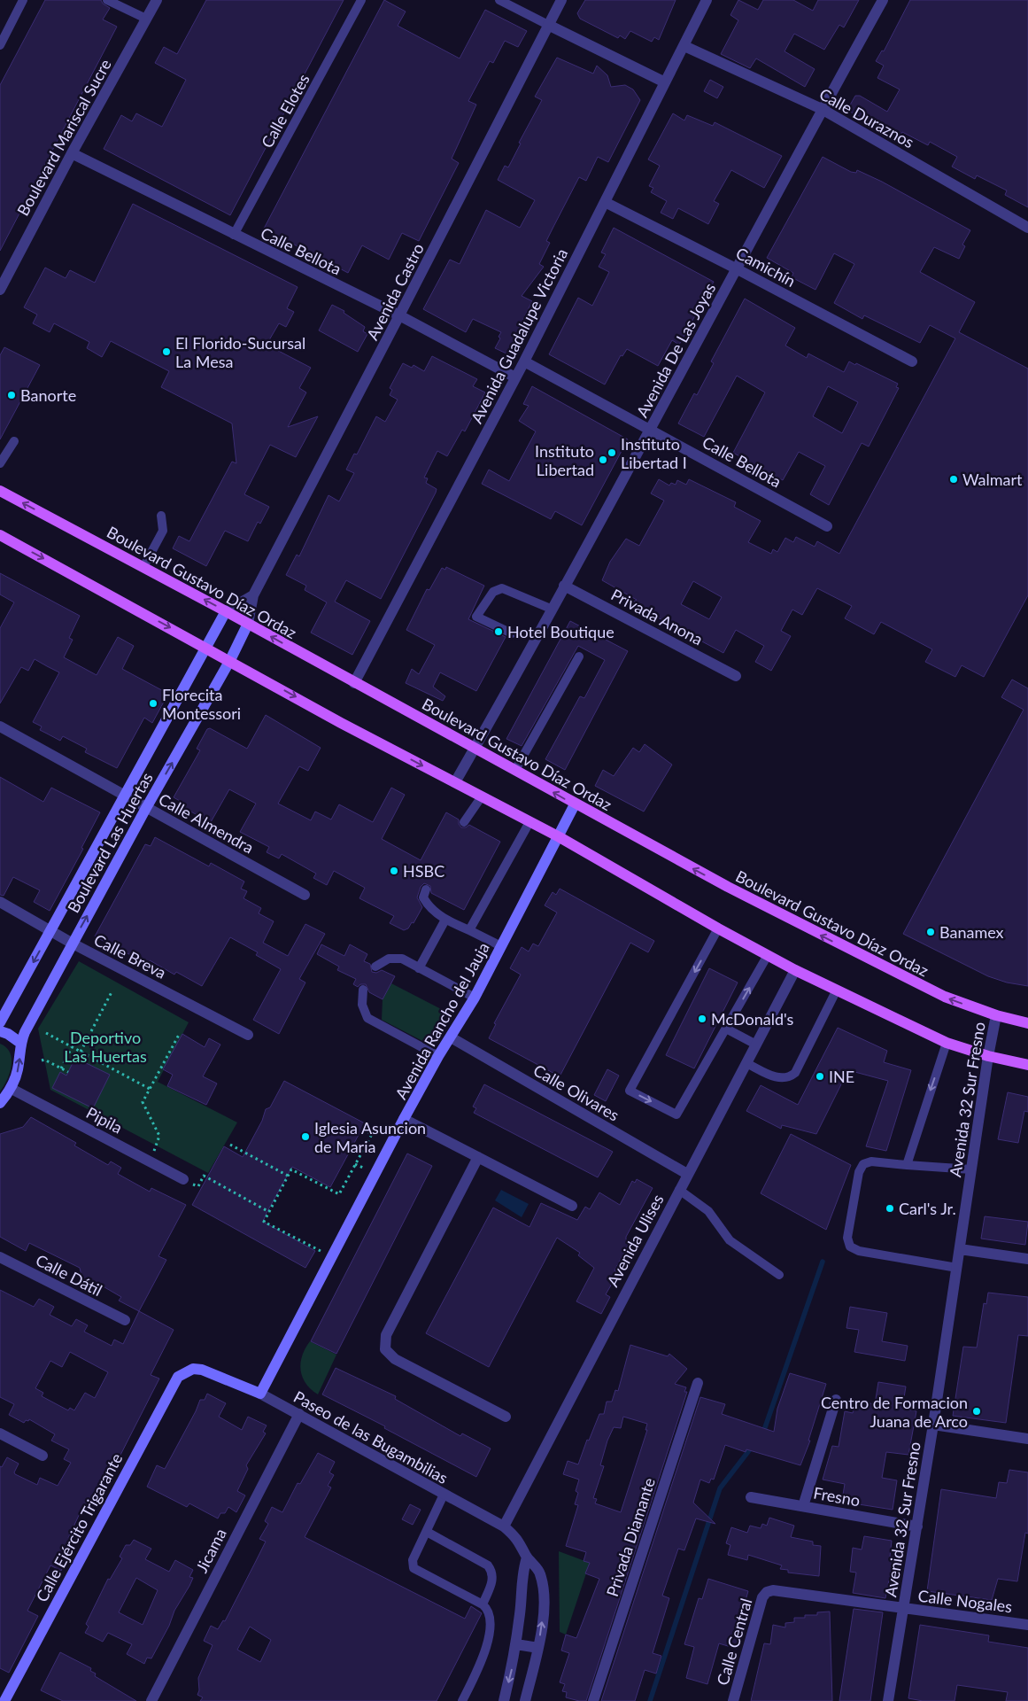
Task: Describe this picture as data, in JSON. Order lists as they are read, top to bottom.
{
  "streets": {
    "main road": ["Boulevard Gustavo Díaz Ordaz"],
    "street": [
      "Calle Duraznos",
      "Boulevard Mariscal Sucre",
      "Calle Bellota",
      "Camichín",
      "Avenida Castro",
      "Avenida Guadalupe Victoria",
      "Avenida De Las Joyas",
      "Privada Anona",
      "Calle Almendra",
      "Boulevard Las Huertas",
      "Calle Breva",
      "Avenida Rancho del Jauja",
      "Calle Olivares",
      "Avenida 32 Sur Fresno",
      "Pipila",
      "Avenida Ulises",
      "Calle Dátil",
      "Paseo de las Bugambilias",
      "Fresno",
      "Calle Ejército Trigarante",
      "Privada Diamante",
      "Jicama",
      "Calle Nogales",
      "Calle Central"
    ],
    "lane": ["Calle Elotes"]
  },
  "crossings": [
    ["Calle Elotes", "Calle Bellota"],
    ["Calle Duraznos", "Avenida Guadalupe Victoria"],
    ["Calle Duraznos", "Avenida De Las Joyas"],
    ["Boulevard Mariscal Sucre", "Calle Bellota"],
    ["Calle Bellota", "Avenida Castro"],
    ["Calle Bellota", "Avenida Guadalupe Victoria"],
    ["Calle Bellota", "Avenida De Las Joyas"],
    ["Camichín", "Avenida Guadalupe Victoria"],
    ["Camichín", "Avenida De Las Joyas"],
    ["Avenida Castro", "Boulevard Gustavo Díaz Ordaz"],
    ["Avenida Castro", "Boulevard Las Huertas"],
    ["Avenida Guadalupe Victoria", "Boulevard Gustavo Díaz Ordaz"],
    ["Avenida De Las Joyas", "Boulevard Gustavo Díaz Ordaz"],
    ["Avenida De Las Joyas", "Privada Anona"],
    ["Boulevard Gustavo Díaz Ordaz", "Boulevard Las Huertas"],
    ["Boulevard Gustavo Díaz Ordaz", "Avenida Rancho del Jauja"],
    ["Boulevard Gustavo Díaz Ordaz", "Avenida 32 Sur Fresno"],
    ["Calle Almendra", "Boulevard Las Huertas"],
    ["Boulevard Las Huertas", "Calle Breva"],
    ["Boulevard Las Huertas", "Pipila"],
    ["Avenida Rancho del Jauja", "Calle Olivares"],
    ["Avenida Rancho del Jauja", "Paseo de las Bugambilias"],
    ["Calle Olivares", "Avenida Ulises"],
    ["Avenida 32 Sur Fresno", "Fresno"],
    ["Avenida 32 Sur Fresno", "Calle Nogales"],
    ["Avenida Ulises", "Paseo de las Bugambilias"],
    ["Paseo de las Bugambilias", "Calle Ejército Trigarante"],
    ["Paseo de las Bugambilias", "Jicama"],
    ["Calle Nogales", "Calle Central"]
  ],
  "parks": ["Deportivo Las Huertas"],
  "places": [
    "El Florido-Sucursal La Mesa",
    "Banorte",
    "Instituto Libertad I",
    "Instituto Libertad",
    "Walmart",
    "Hotel Boutique",
    "Florecita Montessori",
    "HSBC",
    "Banamex",
    "McDonald's",
    "INE",
    "Iglesia Asuncion de Maria",
    "Carl's Jr.",
    "Centro de Formacion Juana de Arco"
  ]
}
